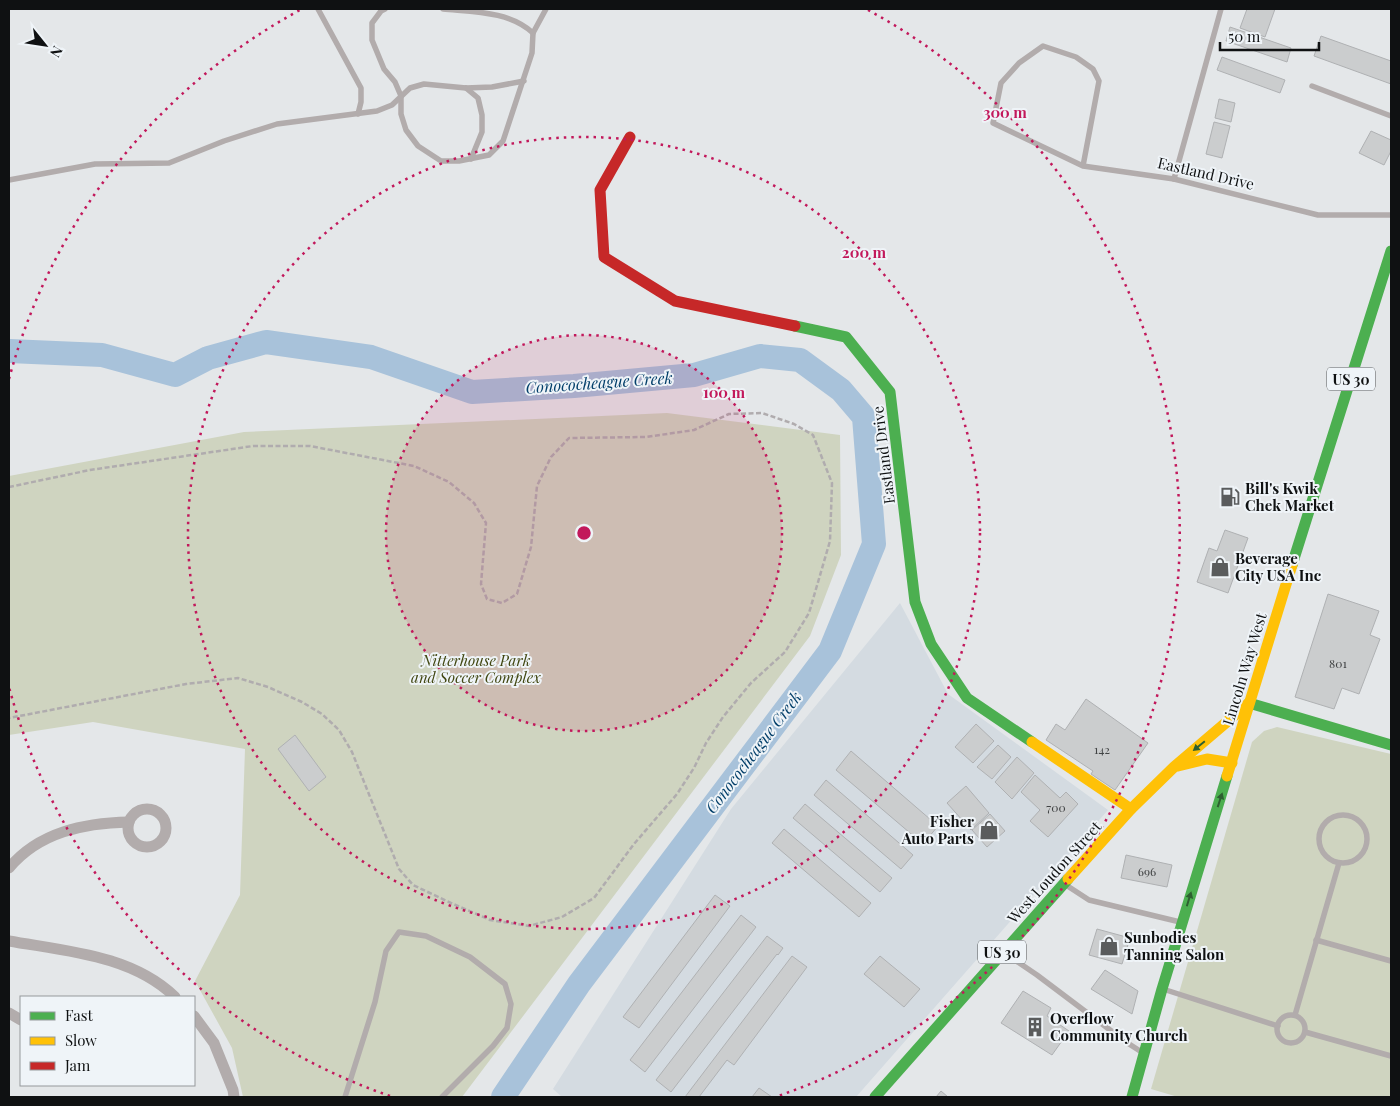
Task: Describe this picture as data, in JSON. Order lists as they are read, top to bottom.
{
  "streets": {
    "main road": [
      "Eastland Drive",
      "US 30",
      "Lincoln Way West",
      "West Loudon Street"
    ]
  },
  "crossings": [
    ["Eastland Drive", "West Loudon Street"],
    ["Lincoln Way West", "West Loudon Street"]
  ],
  "water": ["Conococheague Creek"],
  "parks": ["Nitterhouse Park and Soccer Complex"],
  "places": {
    "fuel station": ["Bill's Kwik Chek Market"],
    "shop": ["Beverage City USA Inc", "Fisher Auto Parts", "Sunbodies Tanning Salon"],
    "building": ["Overflow Community Church"]
  },
  "house_numbers": [
    "801",
    "142",
    "700",
    "696"
  ],
  "legend": ["Fast", "Slow", "Jam"],
  "scale_bar": "50 m",
  "north": "bottom right",
  "rings": ["300 m", "200 m", "100 m"]
}
